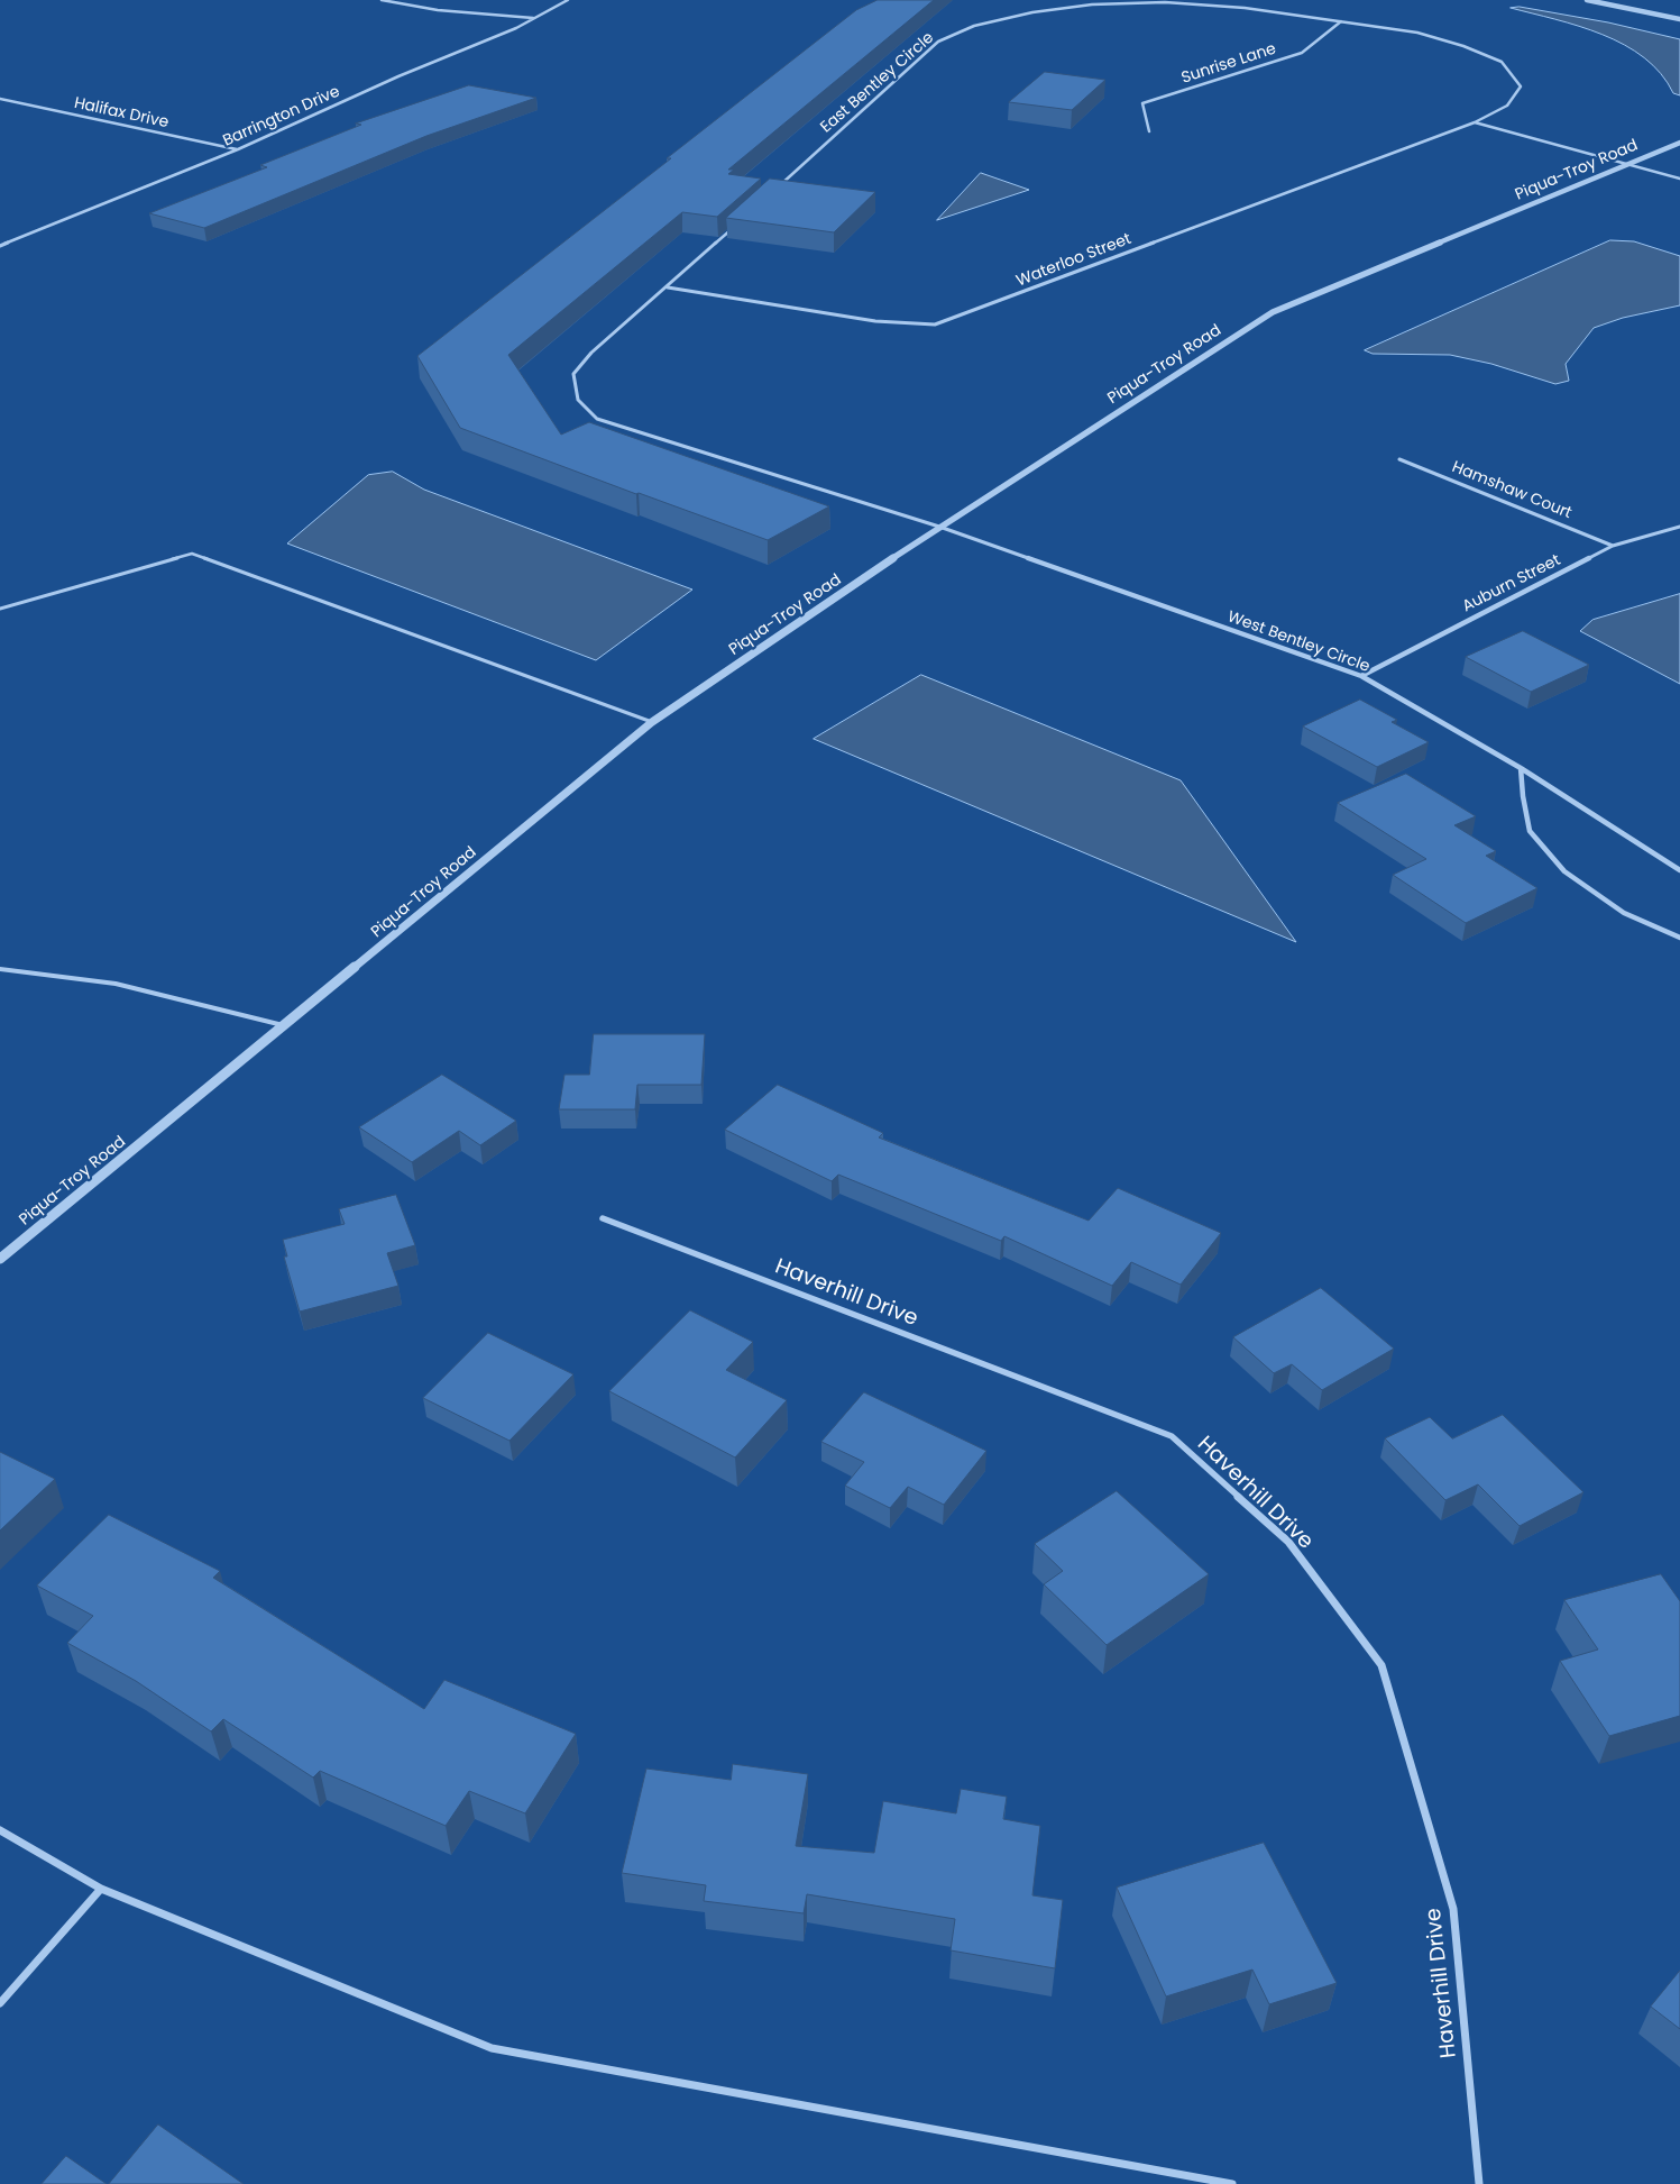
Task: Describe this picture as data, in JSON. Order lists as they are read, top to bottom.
{
  "streets": {
    "street": [
      "Sunrise Lane",
      "East Bentley Circle",
      "Halifax Drive",
      "Barrington Drive",
      "Piqua-Troy Road",
      "Waterloo Street",
      "Hamshaw Court",
      "Auburn Street",
      "West Bentley Circle",
      "Haverhill Drive"
    ]
  },
  "crossings": [
    ["Sunrise Lane", "East Bentley Circle"],
    ["East Bentley Circle", "Waterloo Street"],
    ["Halifax Drive", "Barrington Drive"],
    ["Piqua-Troy Road", "West Bentley Circle"],
    ["Hamshaw Court", "Auburn Street"],
    ["Auburn Street", "West Bentley Circle"]
  ]
}
